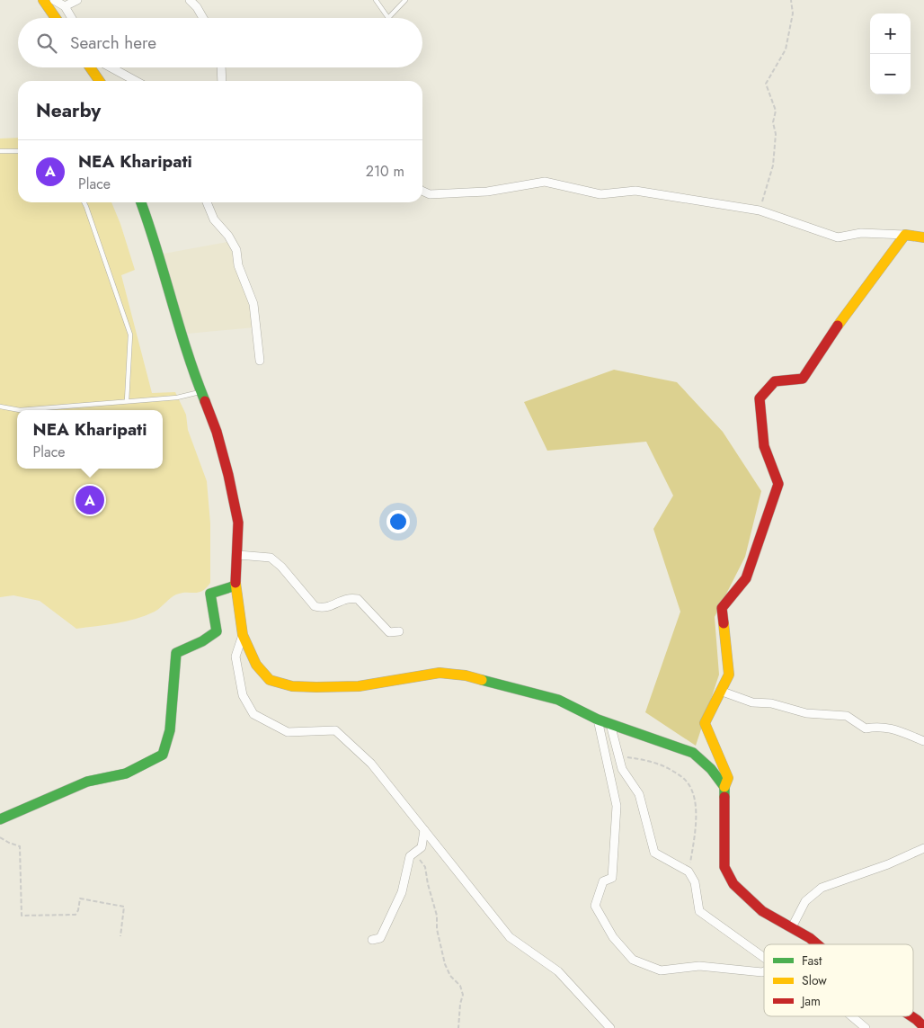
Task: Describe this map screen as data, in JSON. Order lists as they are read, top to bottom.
{
  "legend": ["Fast", "Slow", "Jam"],
  "page": {
    "map_buttons": ["+", "−"],
    "search": "Search here",
    "heading": "Nearby",
    "list": [
      {
        "mark": "A",
        "name": "NEA Kharipati",
        "note": "Place",
        "value": "210 m"
      }
    ],
    "popup": ["NEA Kharipati", "Place"],
    "pins": "A"
  }
}
